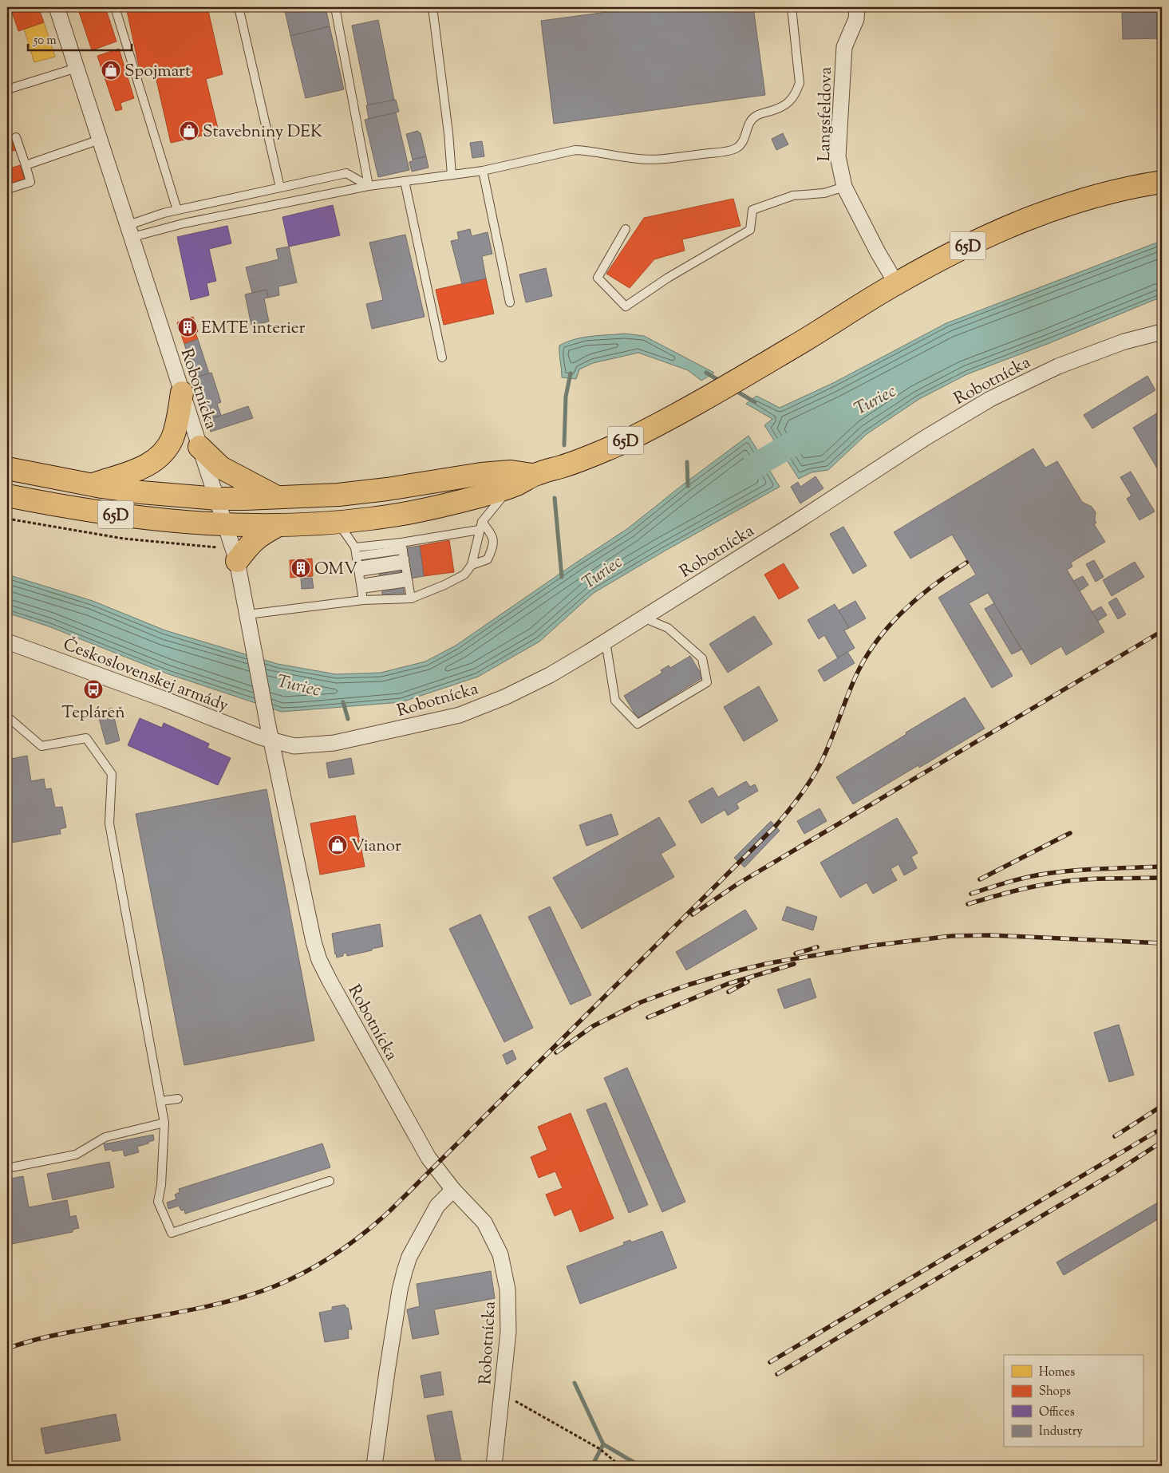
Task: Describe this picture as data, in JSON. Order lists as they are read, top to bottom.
{
  "streets": {
    "main road": ["65D"],
    "street": ["Langsfeldova", "Robotnícka", "Československej armády"]
  },
  "crossings": [
    ["Langsfeldova", "65D"],
    ["65D", "Robotnícka"],
    ["Robotnícka", "Československej armády"]
  ],
  "water": ["Turiec"],
  "places": {
    "shop": ["Spojmart", "Stavebniny DEK", "Vianor"],
    "building": ["EMTE interier", "OMV"],
    "bus stop": ["Tepláreň"]
  },
  "legend": [
    "Homes",
    "Shops",
    "Offices",
    "Industry"
  ],
  "scale_bar": "50 m"
}
